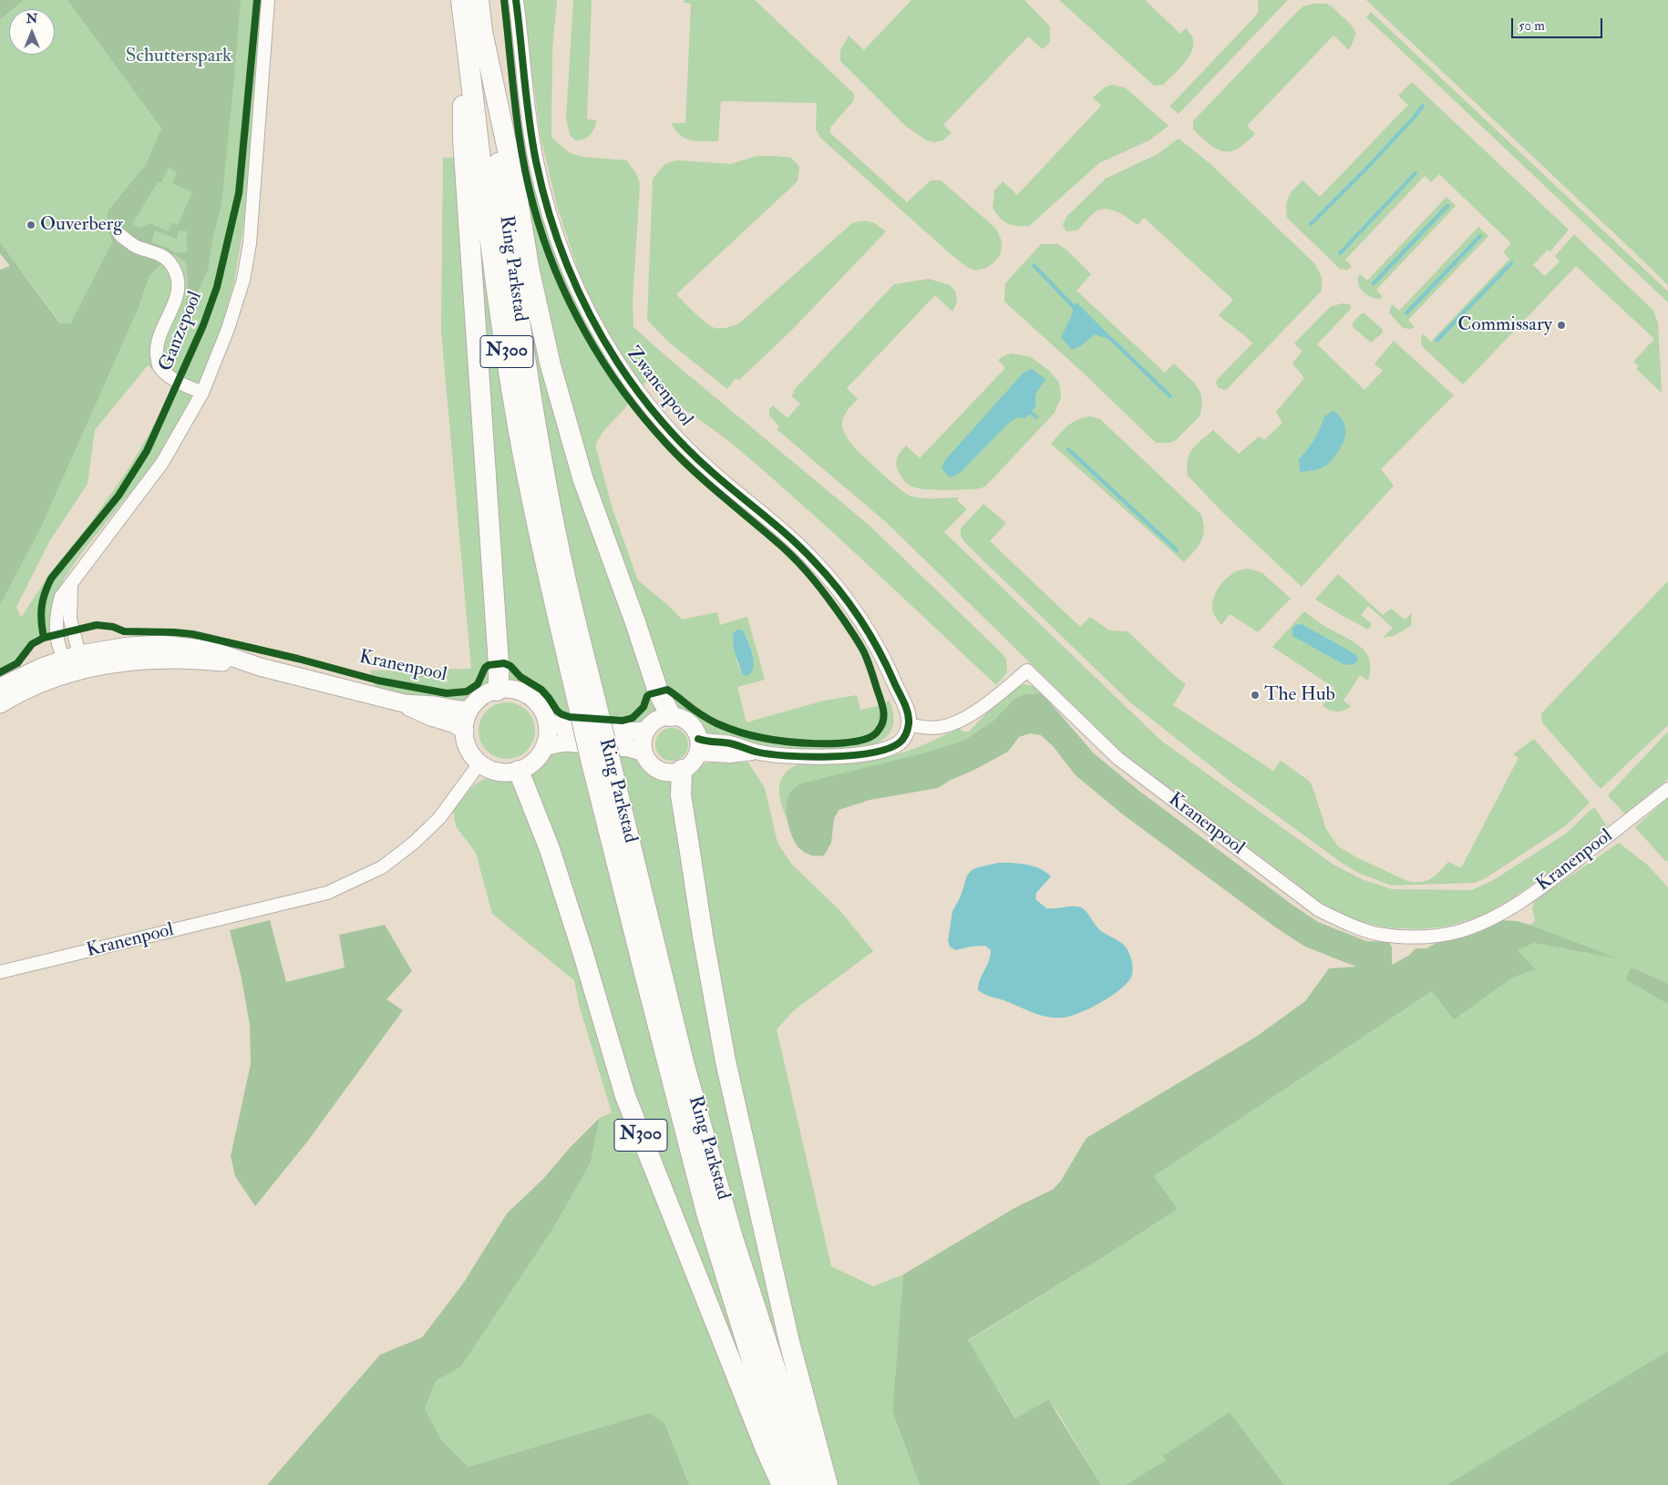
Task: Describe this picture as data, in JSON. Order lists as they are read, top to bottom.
{
  "streets": {
    "highway": ["Ring Parkstad", "N300"],
    "main road": ["Kranenpool"],
    "street": ["Ganzepool", "Zwanenpool"]
  },
  "crossings": [
    ["Ring Parkstad", "N300"],
    ["Ganzepool", "Kranenpool"],
    ["N300", "Kranenpool"],
    ["Zwanenpool", "Kranenpool"]
  ],
  "parks": ["Schutterspark"],
  "places": ["Ouverberg", "Commissary", "The Hub"],
  "scale_bar": "50 m",
  "north": "top"
}
